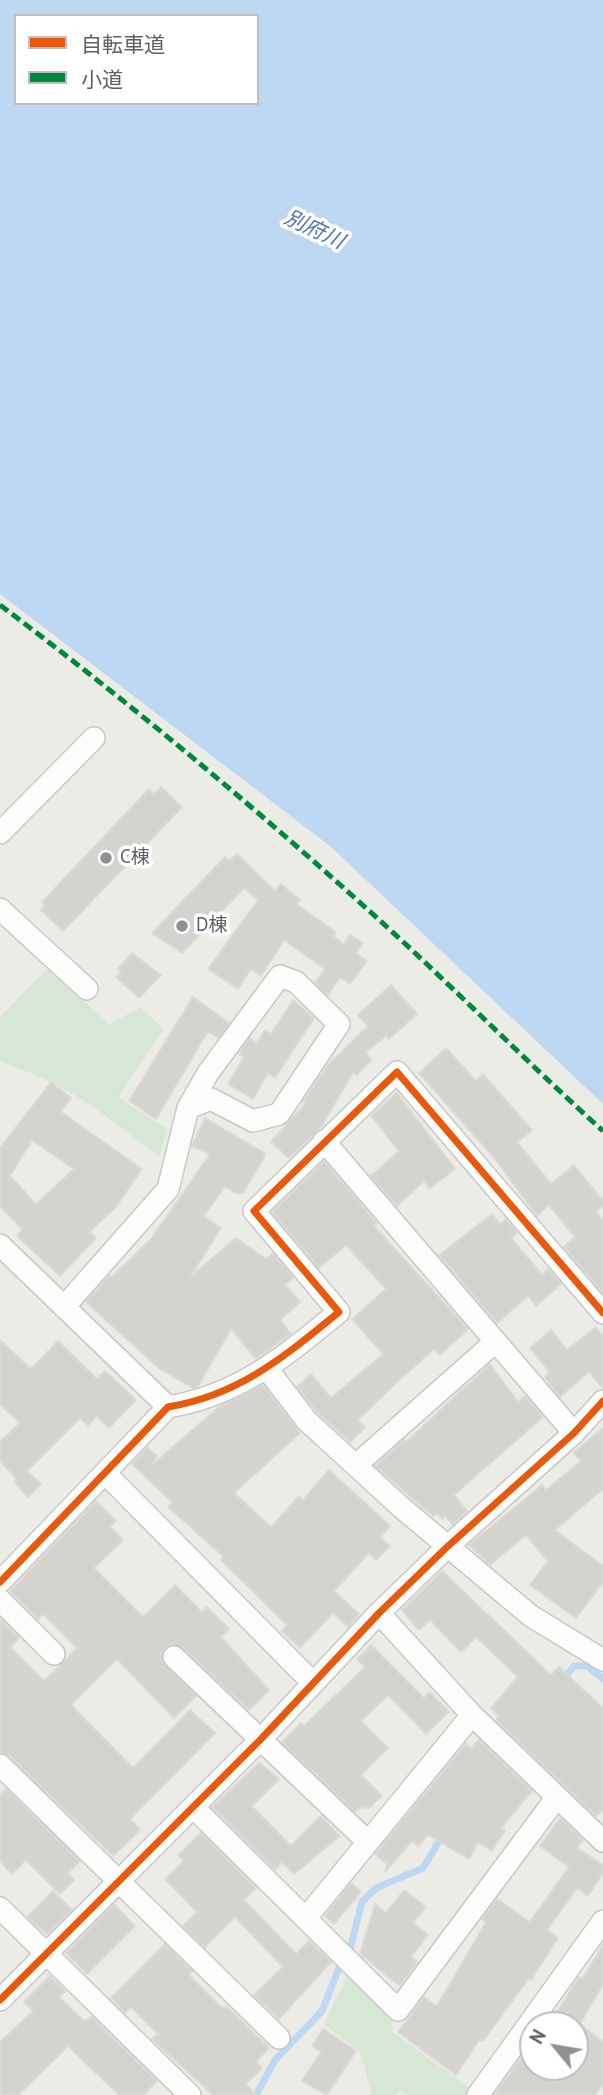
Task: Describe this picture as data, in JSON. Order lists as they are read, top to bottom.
{
  "water": ["別府川"],
  "places": ["C棟", "D棟"],
  "legend": ["自転車道", "小道"],
  "north": "top left"
}
